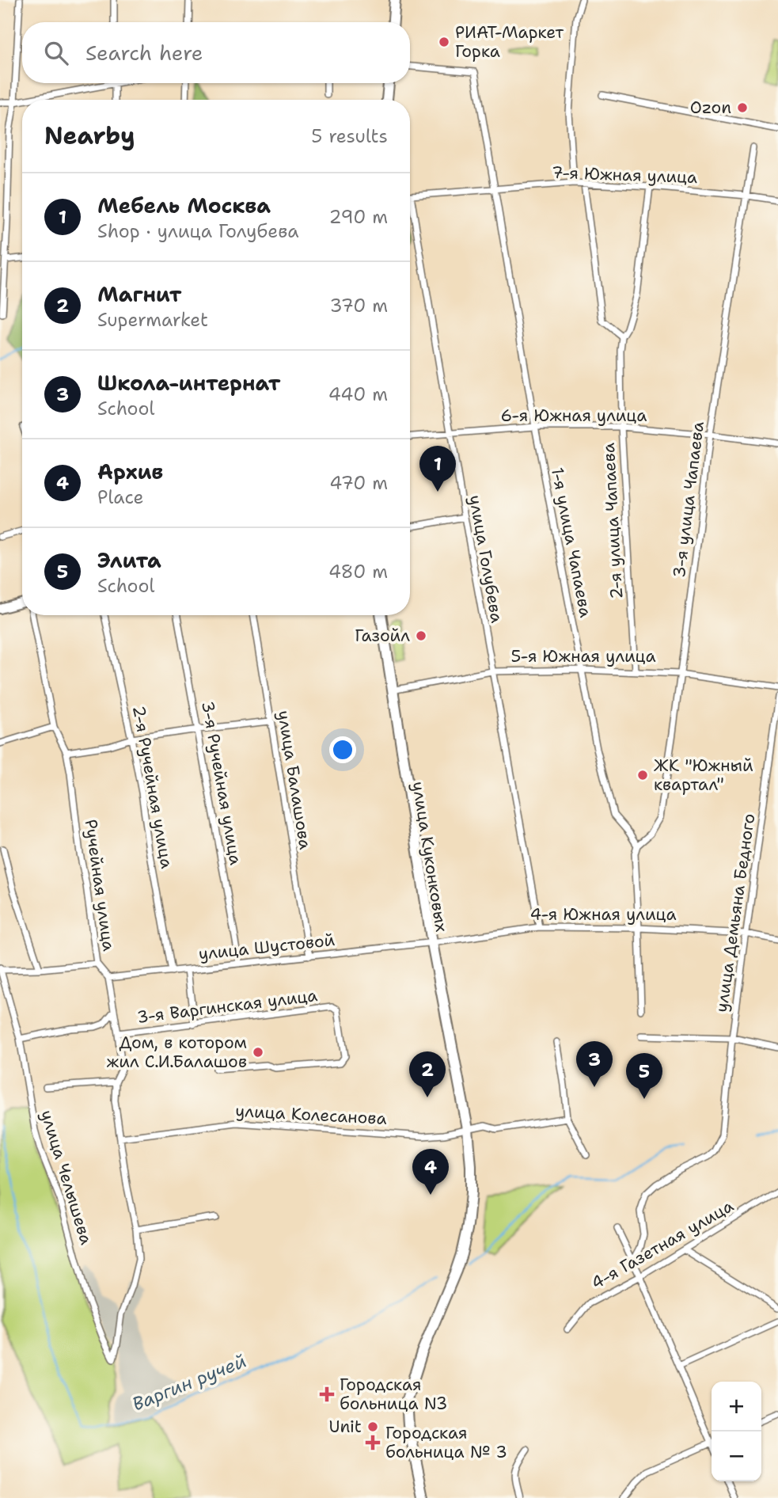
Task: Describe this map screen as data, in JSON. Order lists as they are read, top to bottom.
{
  "streets": {
    "main road": ["улица Куконковых"],
    "street": [
      "7-я Южная улица",
      "6-я Южная улица",
      "3-я улица Чапаева",
      "2-я улица Чапаева",
      "1-я улица Чапаева",
      "улица Голубева",
      "5-я Южная улица",
      "улица Балашова",
      "3-я Ручейная улица",
      "2-я Ручейная улица",
      "Ручейная улица",
      "улица Демьяна Бедного",
      "4-я Южная улица",
      "улица Шустовой",
      "3-я Варгинская улица",
      "улица Колесанова",
      "улица Челышева",
      "4-я Газетная улица"
    ]
  },
  "crossings": [
    ["7-я Южная улица", "3-я улица Чапаева"],
    ["7-я Южная улица", "2-я улица Чапаева"],
    ["7-я Южная улица", "1-я улица Чапаева"],
    ["7-я Южная улица", "улица Голубева"],
    ["6-я Южная улица", "3-я улица Чапаева"],
    ["6-я Южная улица", "2-я улица Чапаева"],
    ["6-я Южная улица", "1-я улица Чапаева"],
    ["6-я Южная улица", "улица Голубева"],
    ["3-я улица Чапаева", "1-я улица Чапаева"],
    ["3-я улица Чапаева", "5-я Южная улица"],
    ["2-я улица Чапаева", "5-я Южная улица"],
    ["1-я улица Чапаева", "5-я Южная улица"],
    ["улица Голубева", "5-я Южная улица"],
    ["улица Голубева", "4-я Южная улица"],
    ["5-я Южная улица", "улица Куконковых"],
    ["улица Балашова", "улица Шустовой"],
    ["3-я Ручейная улица", "улица Шустовой"],
    ["2-я Ручейная улица", "улица Шустовой"],
    ["улица Куконковых", "4-я Южная улица"],
    ["улица Куконковых", "улица Шустовой"],
    ["улица Куконковых", "улица Колесанова"],
    ["Ручейная улица", "улица Шустовой"],
    ["улица Демьяна Бедного", "4-я Южная улица"],
    ["4-я Южная улица", "улица Шустовой"],
    ["3-я Варгинская улица", "улица Челышева"]
  ],
  "water": ["Варгин ручей"],
  "places": {
    "other": [
      "РИАТ-Маркет Горка",
      "Ozon",
      "Газойл",
      "ЖК \"Южный квартал\"",
      "Дом, в котором жил С.И.Балашов",
      "Unit"
    ],
    "health": ["Городская больница N3", "Городская больница № 3"]
  },
  "page": {
    "search": "Search here",
    "heading": ["Nearby", "5 results"],
    "list": [
      {
        "mark": "1",
        "name": "Мебель Москва",
        "note": "Shop · улица Голубева",
        "value": "290 m"
      },
      {
        "mark": "2",
        "name": "Магнит",
        "note": "Supermarket",
        "value": "370 m"
      },
      {
        "mark": "3",
        "name": "Школа-интернат",
        "note": "School",
        "value": "440 m"
      },
      {
        "mark": "4",
        "name": "Архив",
        "note": "Place",
        "value": "470 m"
      },
      {
        "mark": "5",
        "name": "Элита",
        "note": "School",
        "value": "480 m"
      }
    ],
    "pins": [
      "1",
      "3",
      "2",
      "5",
      "4"
    ],
    "map_buttons": ["+", "−"]
  }
}
